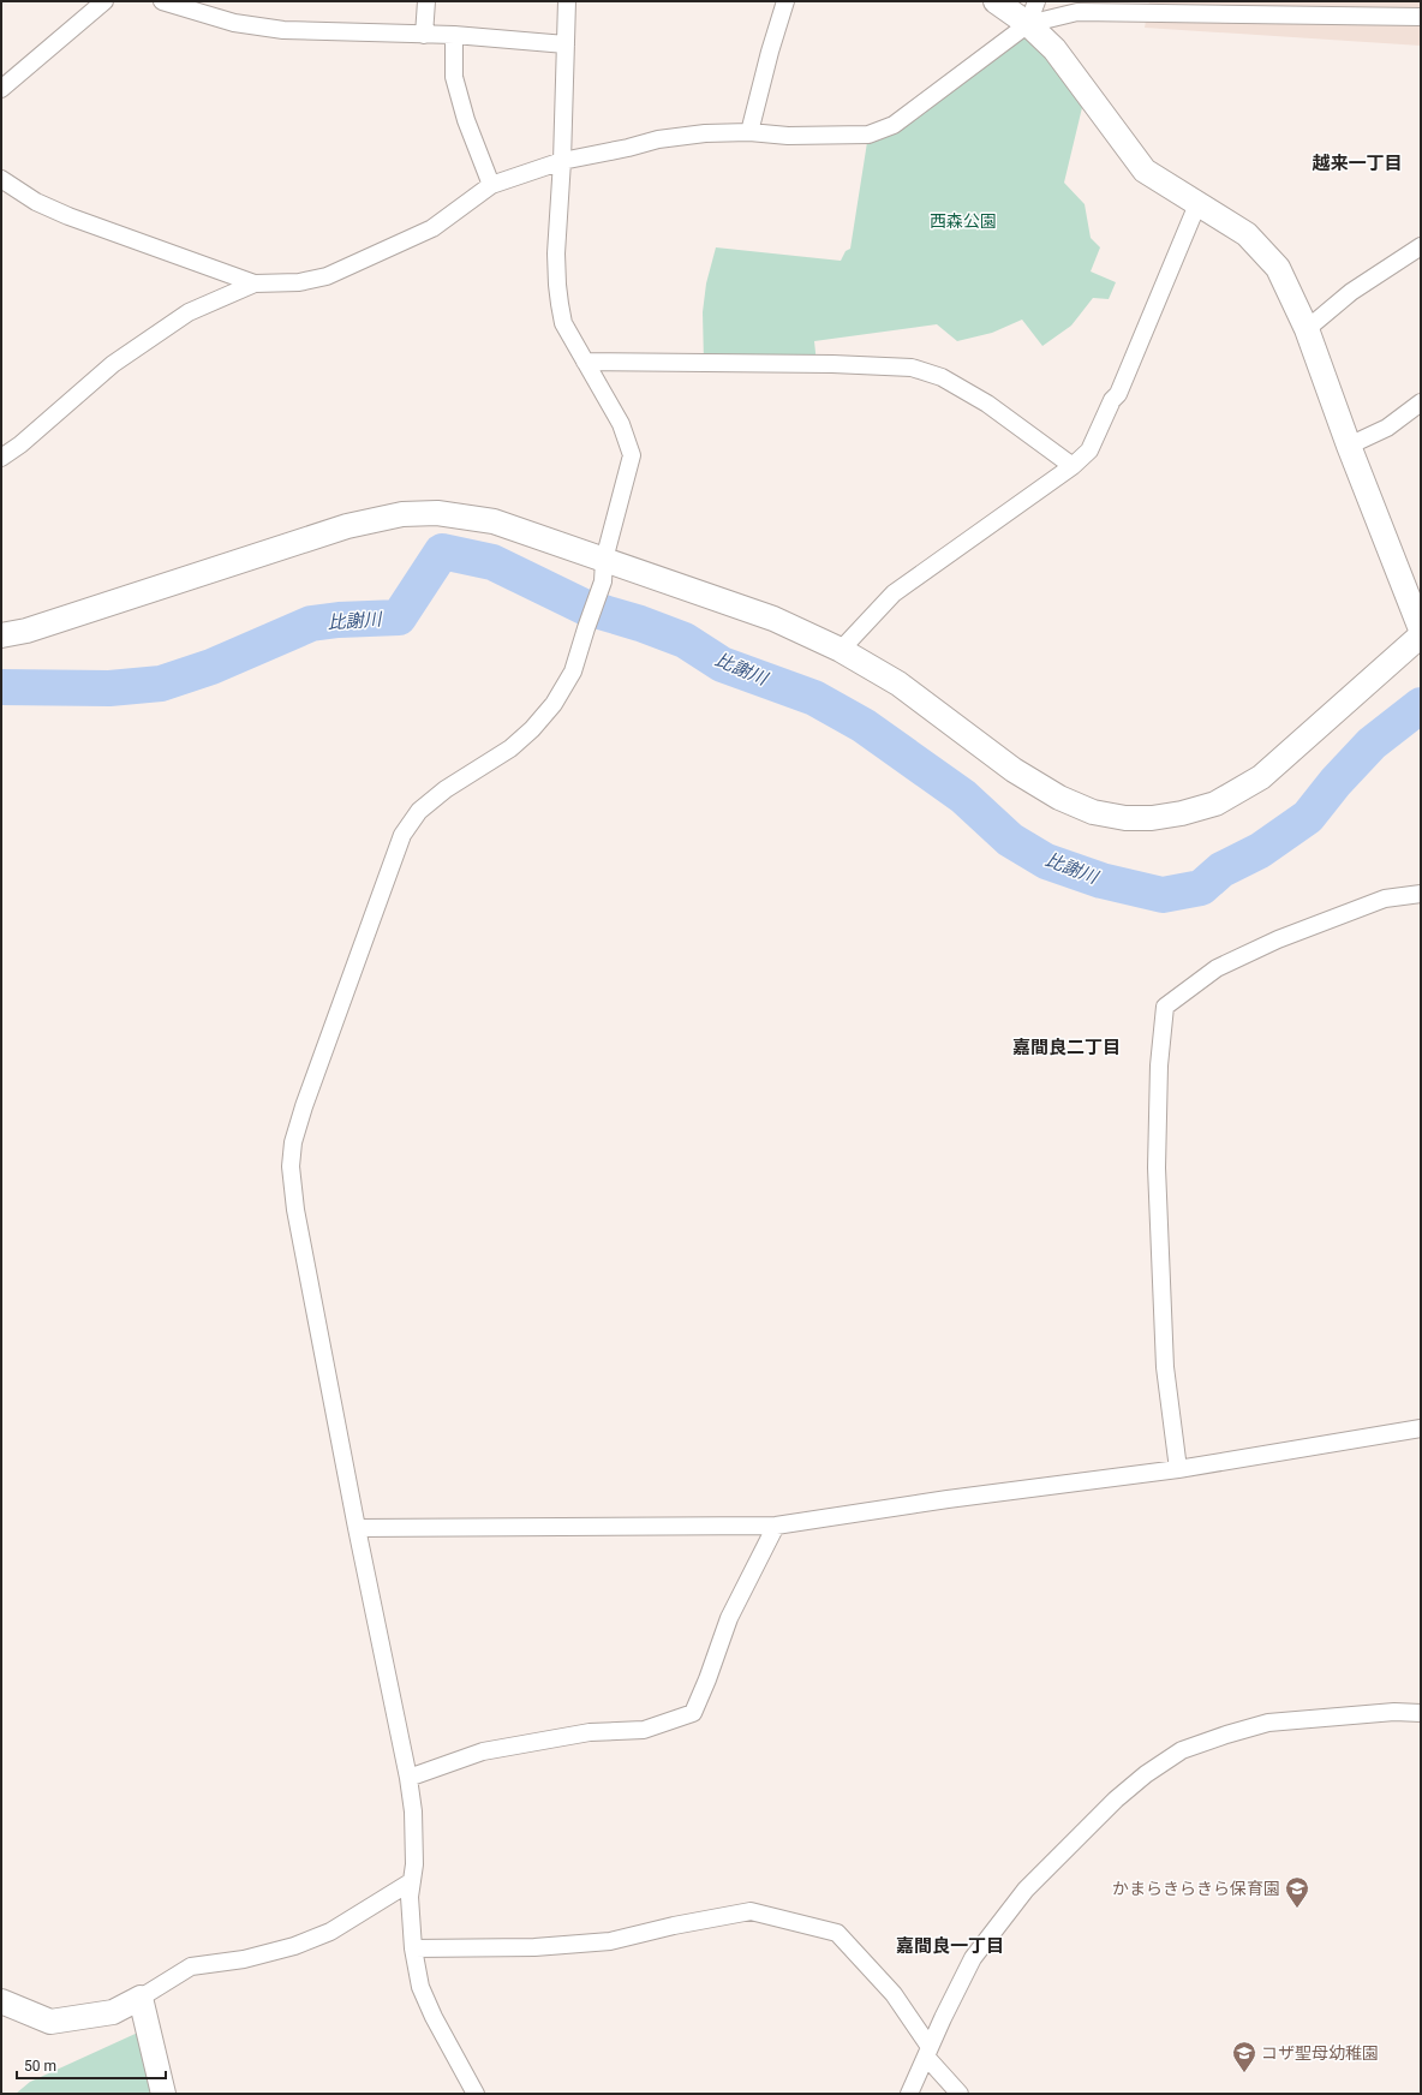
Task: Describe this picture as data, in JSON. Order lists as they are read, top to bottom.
{
  "districts": ["越来一丁目", "嘉間良二丁目", "嘉間良一丁目"],
  "water": ["比謝川"],
  "parks": ["西森公園"],
  "places": {
    "school or university": ["かまらきらきら保育園", "コザ聖母幼稚園"]
  },
  "scale_bar": "50 m"
}
